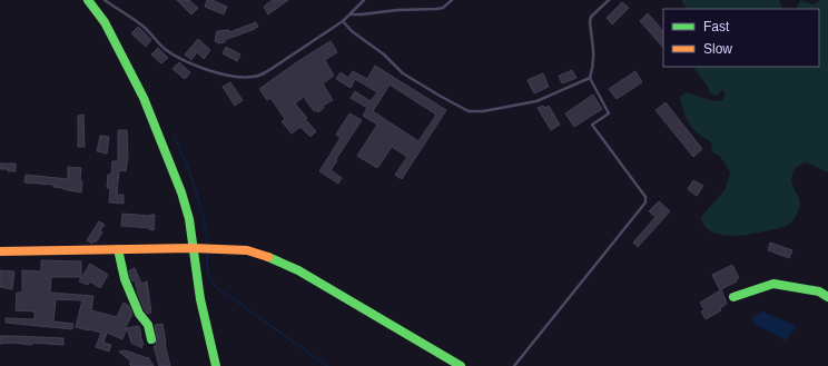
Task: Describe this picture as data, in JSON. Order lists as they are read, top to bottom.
{
  "legend": ["Fast", "Slow"]
}
